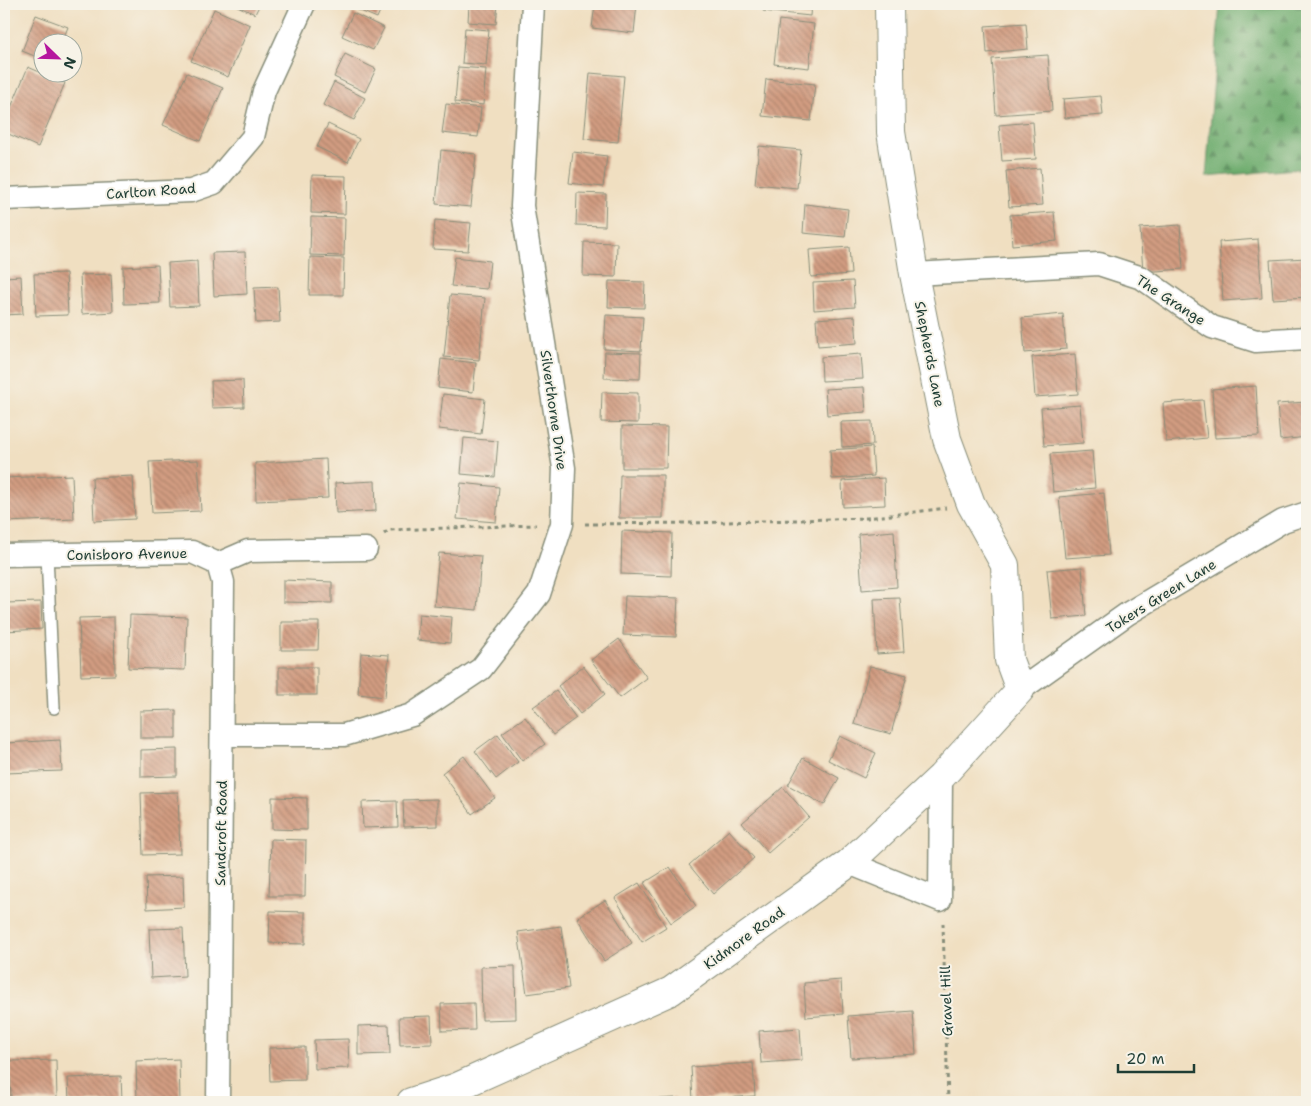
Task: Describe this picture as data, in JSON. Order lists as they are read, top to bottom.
{
  "streets": {
    "street": [
      "Carlton Road",
      "The Grange",
      "Shepherds Lane",
      "Silverthorne Drive",
      "Conisboro Avenue",
      "Tokers Green Lane",
      "Sandcroft Road",
      "Kidmore Road"
    ],
    "path": ["Gravel Hill"]
  },
  "crossings": [
    ["The Grange", "Shepherds Lane"],
    ["Shepherds Lane", "Tokers Green Lane"],
    ["Shepherds Lane", "Kidmore Road"],
    ["Silverthorne Drive", "Sandcroft Road"],
    ["Conisboro Avenue", "Sandcroft Road"],
    ["Tokers Green Lane", "Kidmore Road"]
  ],
  "scale_bar": "20 m",
  "north": "bottom right"
}
